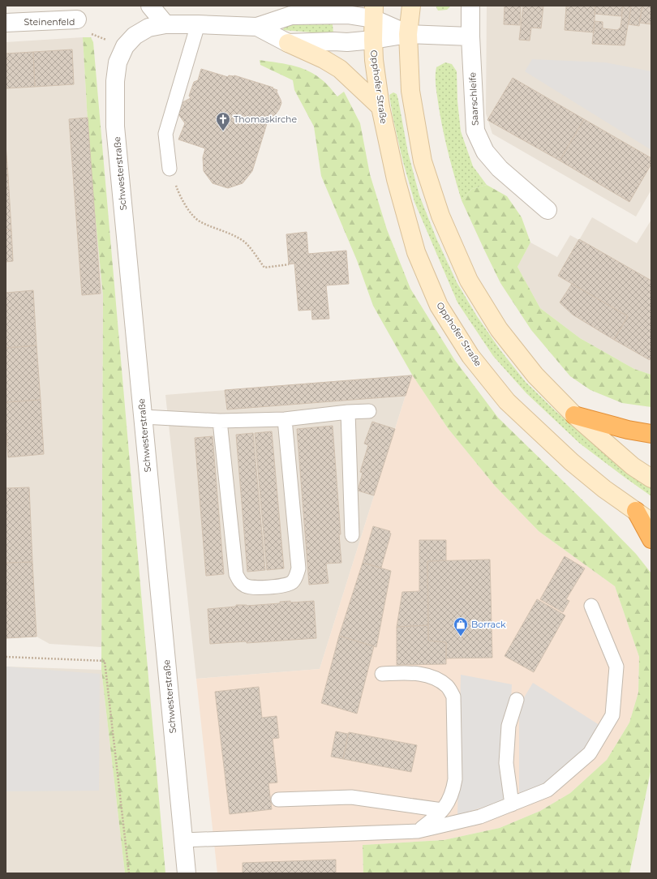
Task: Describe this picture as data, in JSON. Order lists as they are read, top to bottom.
{
  "streets": {
    "main road": ["Opphofer Straße"],
    "street": ["Steinenfeld", "Saarschleife", "Schwesterstraße"]
  },
  "crossings": [
    ["Steinenfeld", "Schwesterstraße"],
    ["Opphofer Straße", "Schwesterstraße"]
  ],
  "places": {
    "church": ["Thomaskirche"],
    "shop": ["Borrack"]
  }
}
